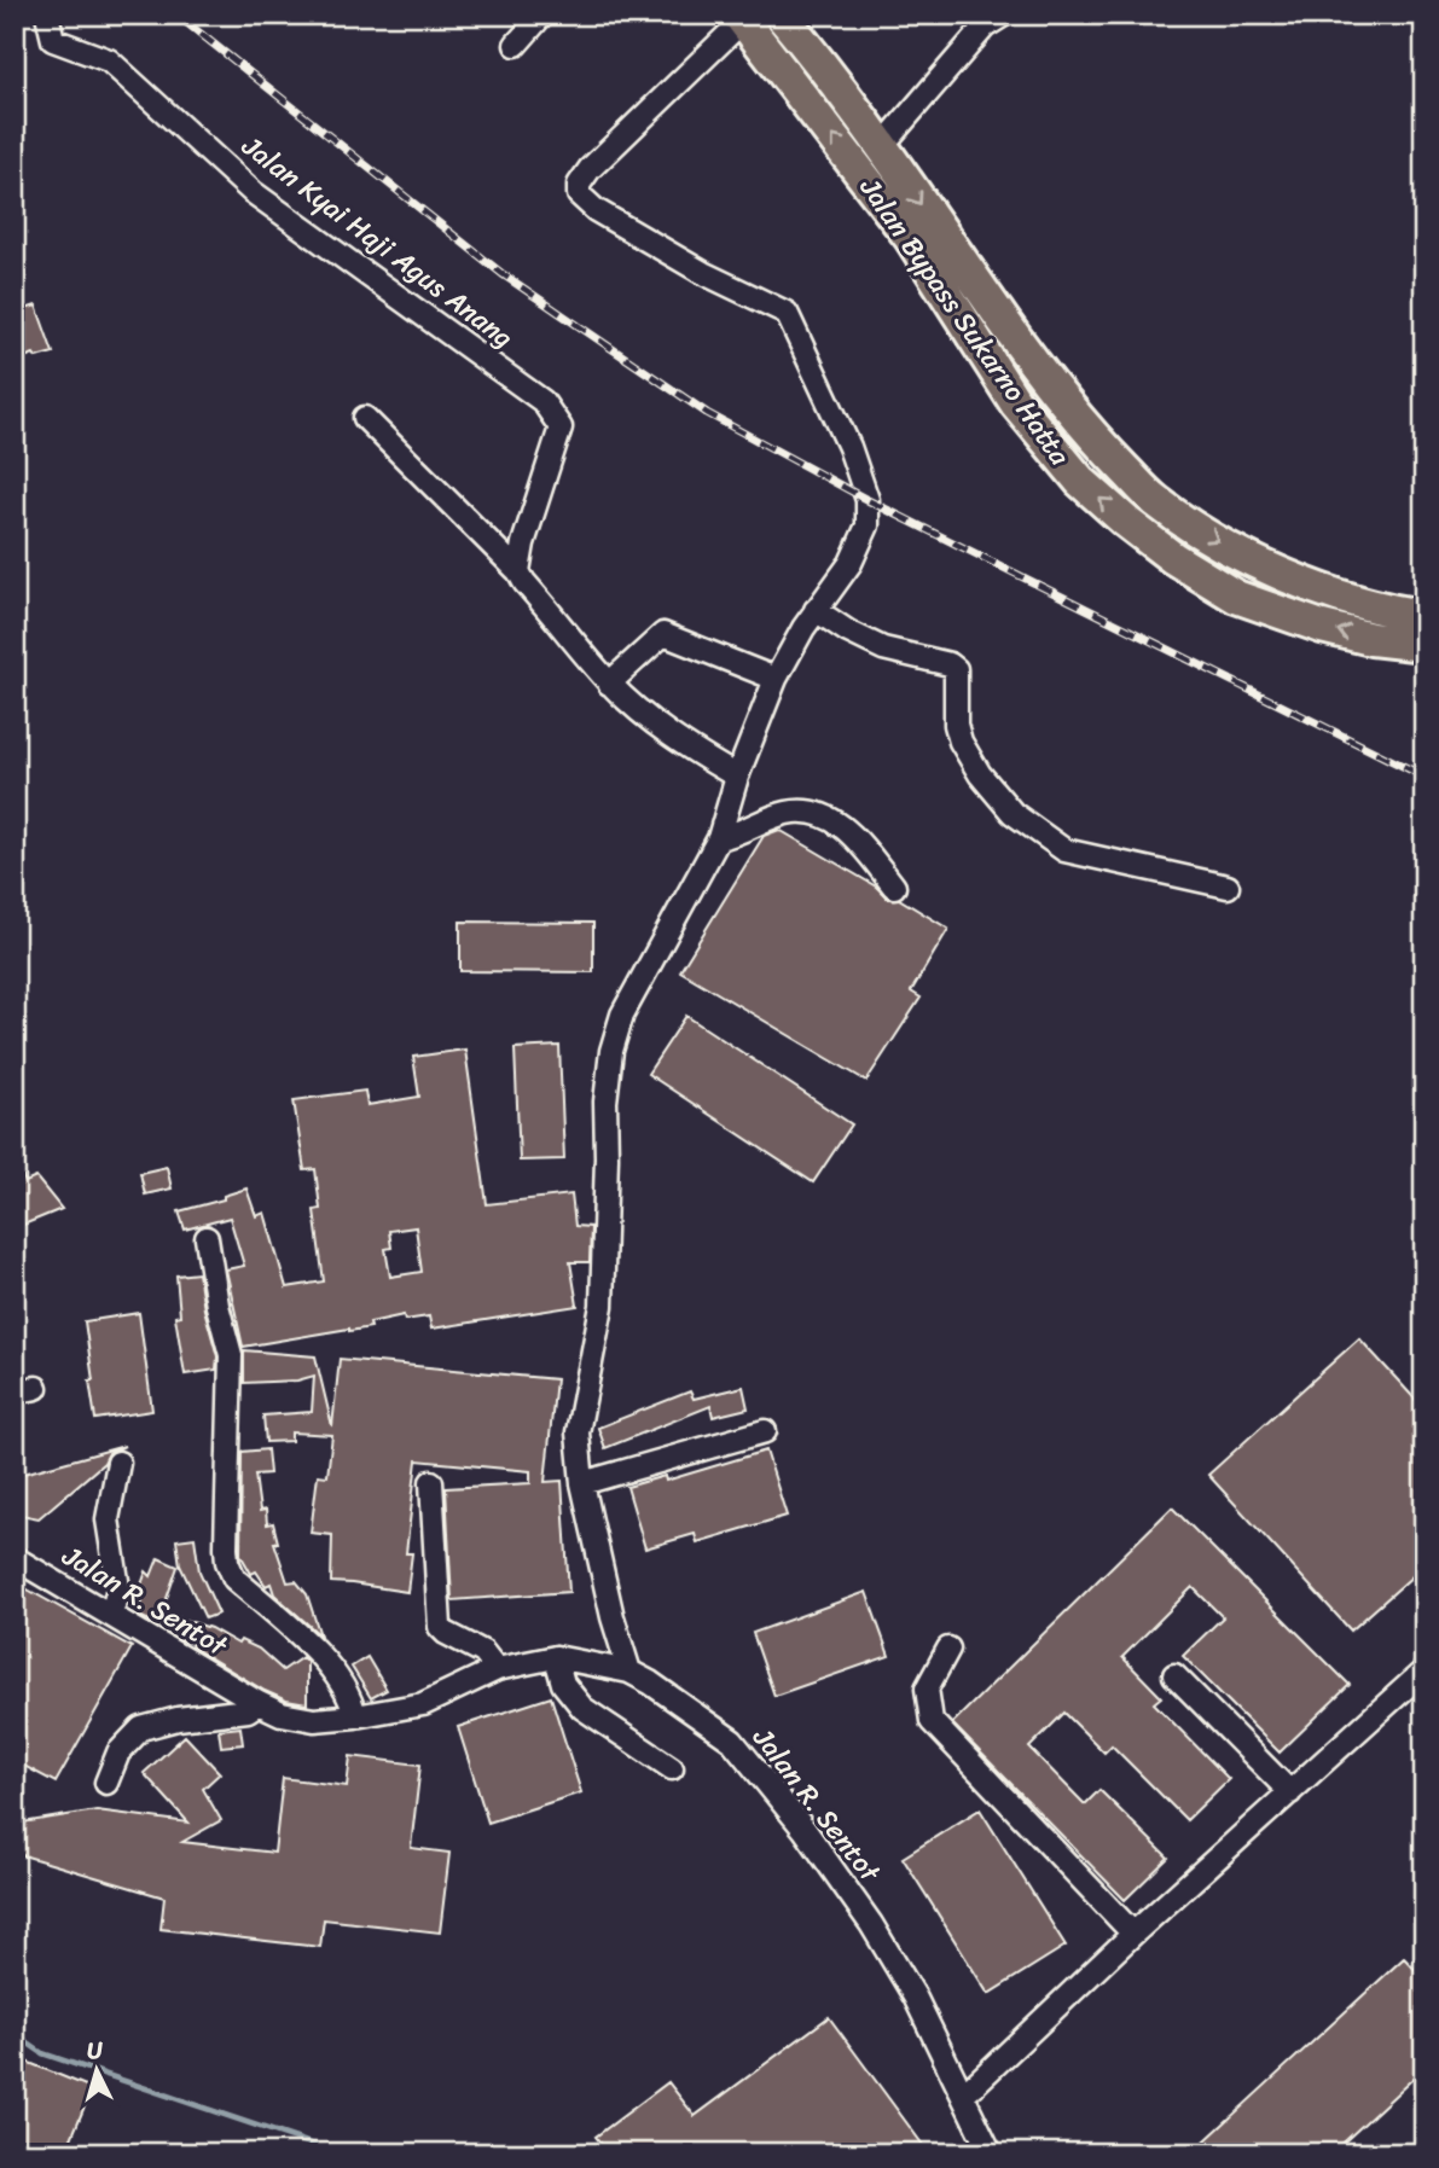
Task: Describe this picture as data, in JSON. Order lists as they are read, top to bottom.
{
  "streets": {
    "highway": ["Jalan Bypass Sukarno Hatta"],
    "street": ["Jalan Kyai Haji Agus Anang", "Jalan R. Sentot"]
  },
  "north": "top"
}
